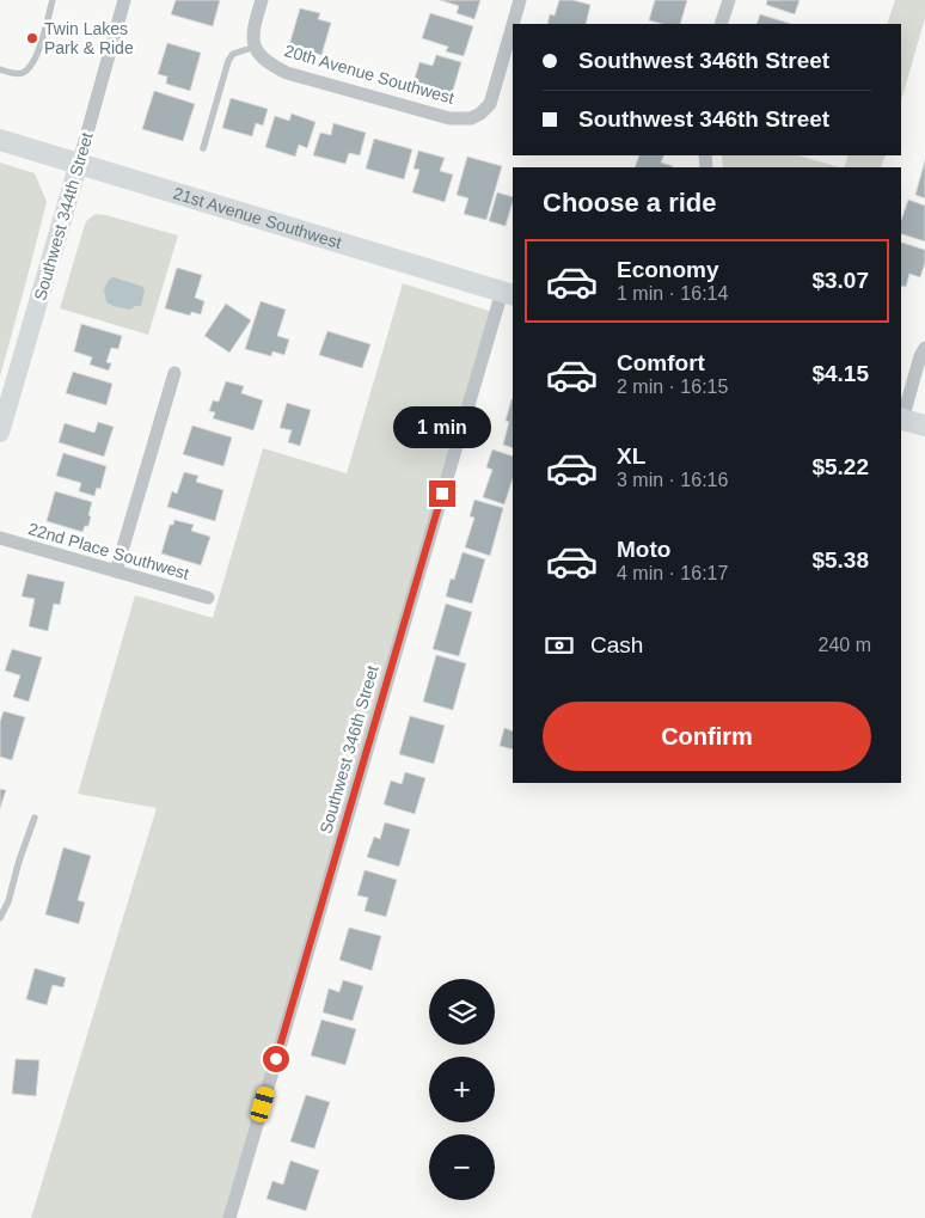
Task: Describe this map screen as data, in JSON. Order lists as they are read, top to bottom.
{
  "streets": {
    "main road": ["21st Avenue Southwest"],
    "street": [
      "20th Avenue Southwest",
      "Southwest 344th Street",
      "22nd Place Southwest",
      "Southwest 346th Street"
    ]
  },
  "crossings": [
    ["Southwest 344th Street", "21st Avenue Southwest"],
    ["21st Avenue Southwest", "Southwest 346th Street"]
  ],
  "places": ["Twin Lakes Park & Ride"],
  "page": {
    "banner": ["Southwest 346th Street", "Southwest 346th Street"],
    "heading": "Choose a ride",
    "list": [
      {
        "name": "Economy",
        "note": "1 min · 16:14",
        "value": "$3.07"
      },
      {
        "name": "Comfort",
        "note": "2 min · 16:15",
        "value": "$4.15"
      },
      {
        "name": "XL",
        "note": "3 min · 16:16",
        "value": "$5.22"
      },
      {
        "name": "Moto",
        "note": "4 min · 16:17",
        "value": "$5.38"
      }
    ],
    "bubble": "1 min",
    "pay": ["Cash", "240 m"],
    "buttons": "Confirm",
    "map_buttons": ["+", "−"]
  }
}
